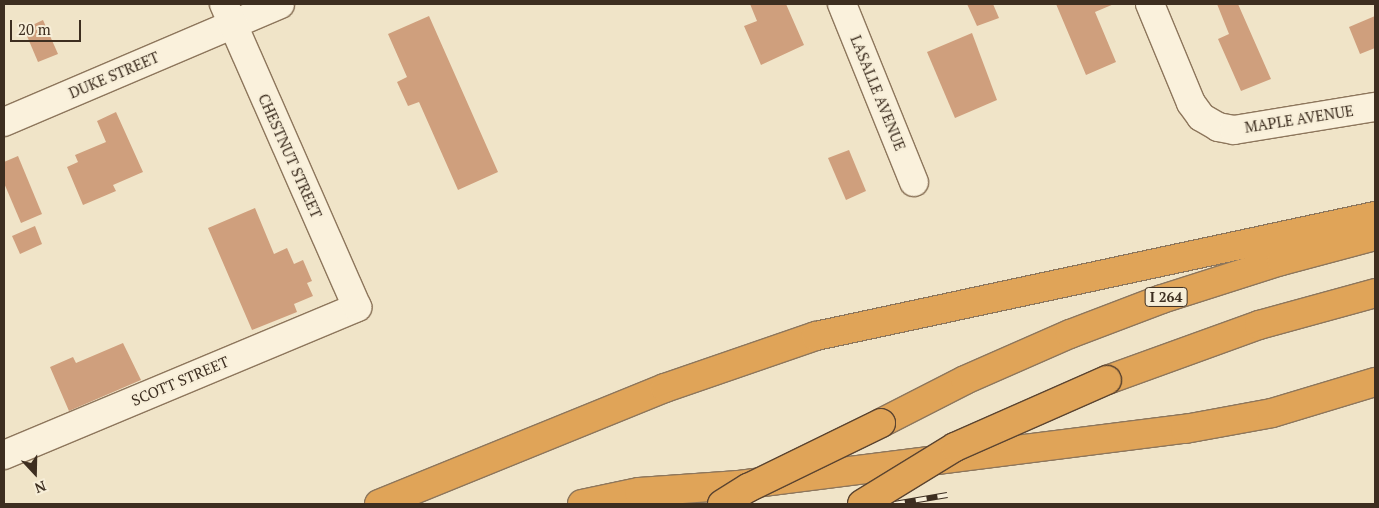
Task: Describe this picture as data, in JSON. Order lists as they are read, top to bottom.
{
  "streets": {
    "highway": ["I 264"],
    "street": [
      "DUKE STREET",
      "LASALLE AVENUE",
      "MAPLE AVENUE",
      "CHESTNUT STREET",
      "SCOTT STREET"
    ]
  },
  "crossings": [
    ["DUKE STREET", "CHESTNUT STREET"],
    ["CHESTNUT STREET", "SCOTT STREET"]
  ],
  "scale_bar": "20 m",
  "north": "bottom"
}
